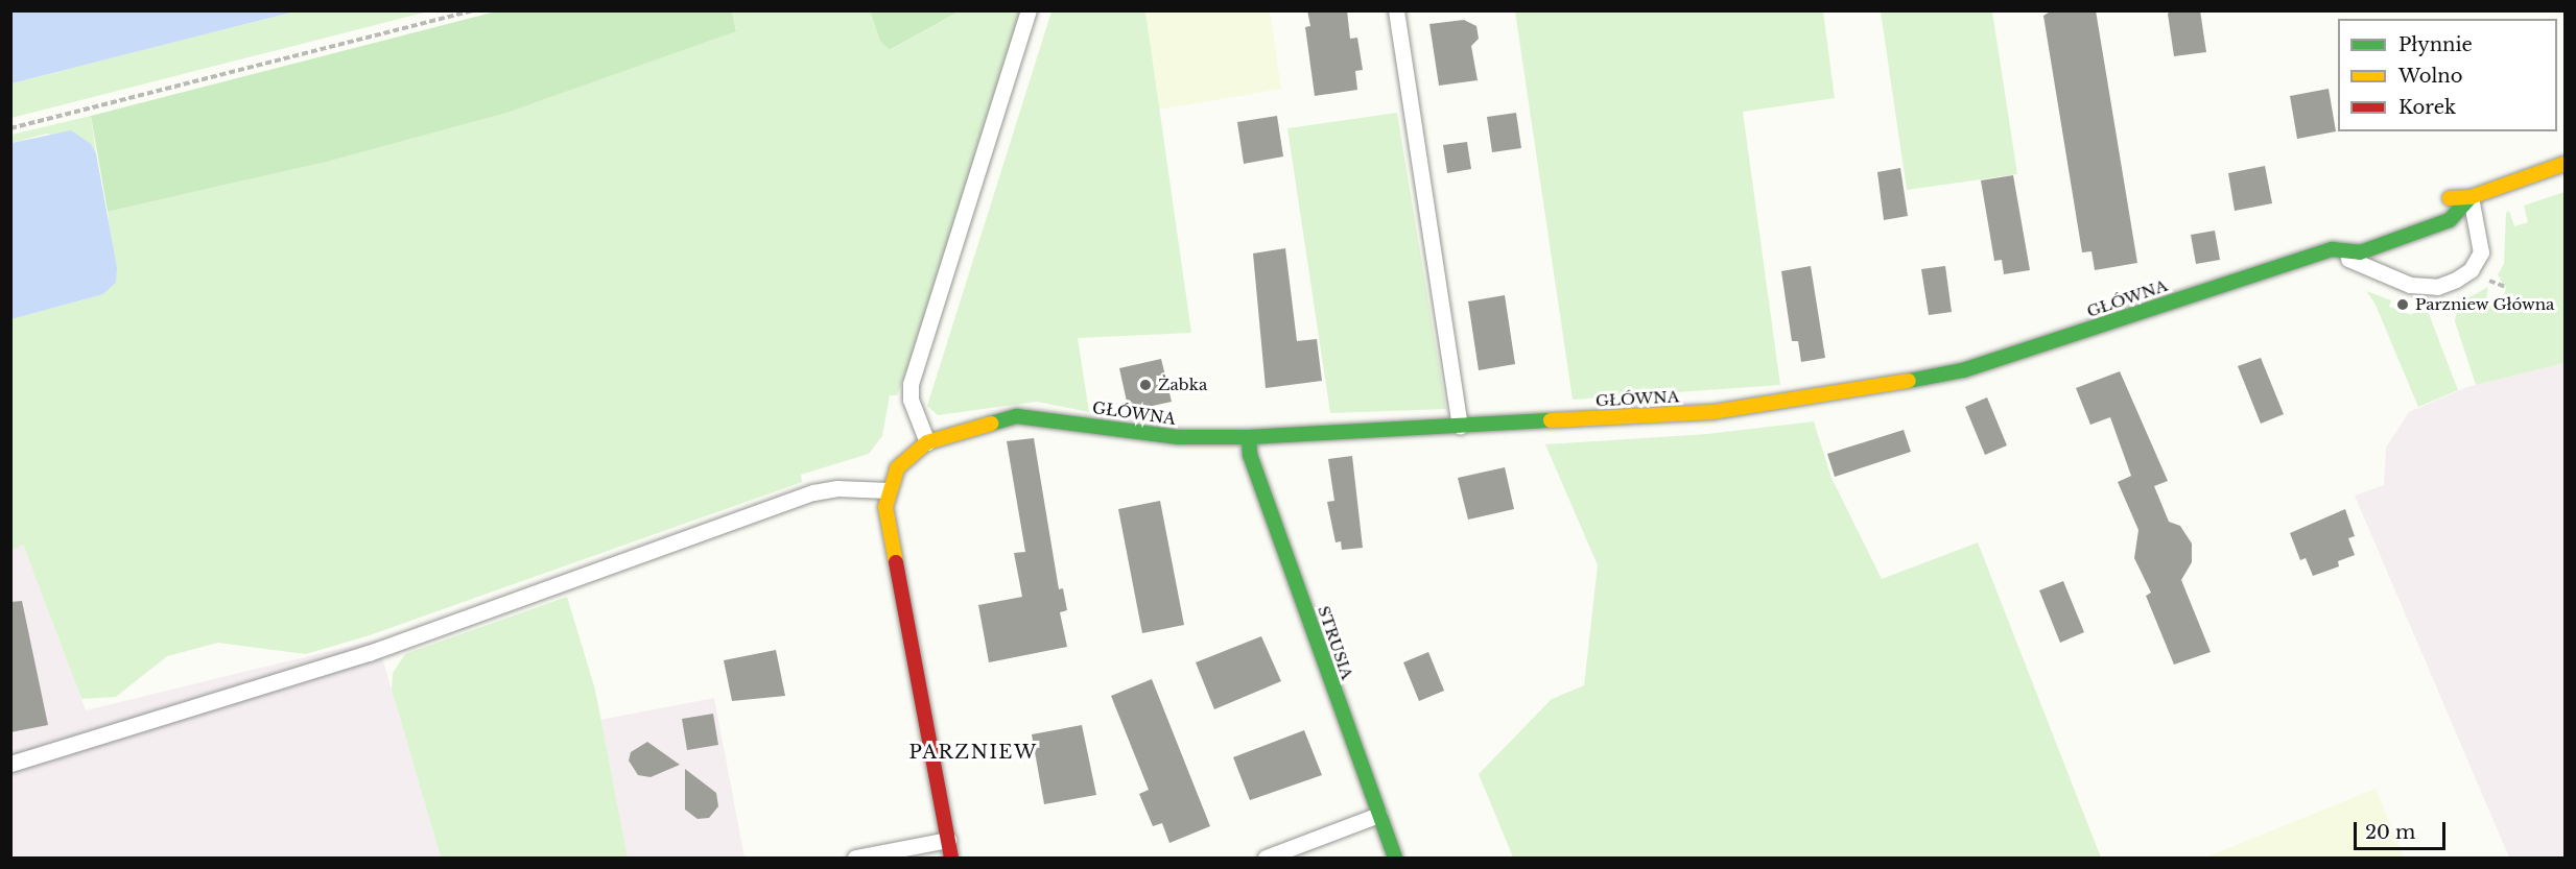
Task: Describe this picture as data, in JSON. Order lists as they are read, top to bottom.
{
  "streets": {
    "street": ["GŁÓWNA", "STRUSIA"]
  },
  "crossings": [
    ["GŁÓWNA", "STRUSIA"]
  ],
  "districts": ["PARZNIEW"],
  "places": ["Parzniew Główna", "Żabka"],
  "legend": ["Płynnie", "Wolno", "Korek"],
  "scale_bar": "20 m"
}
